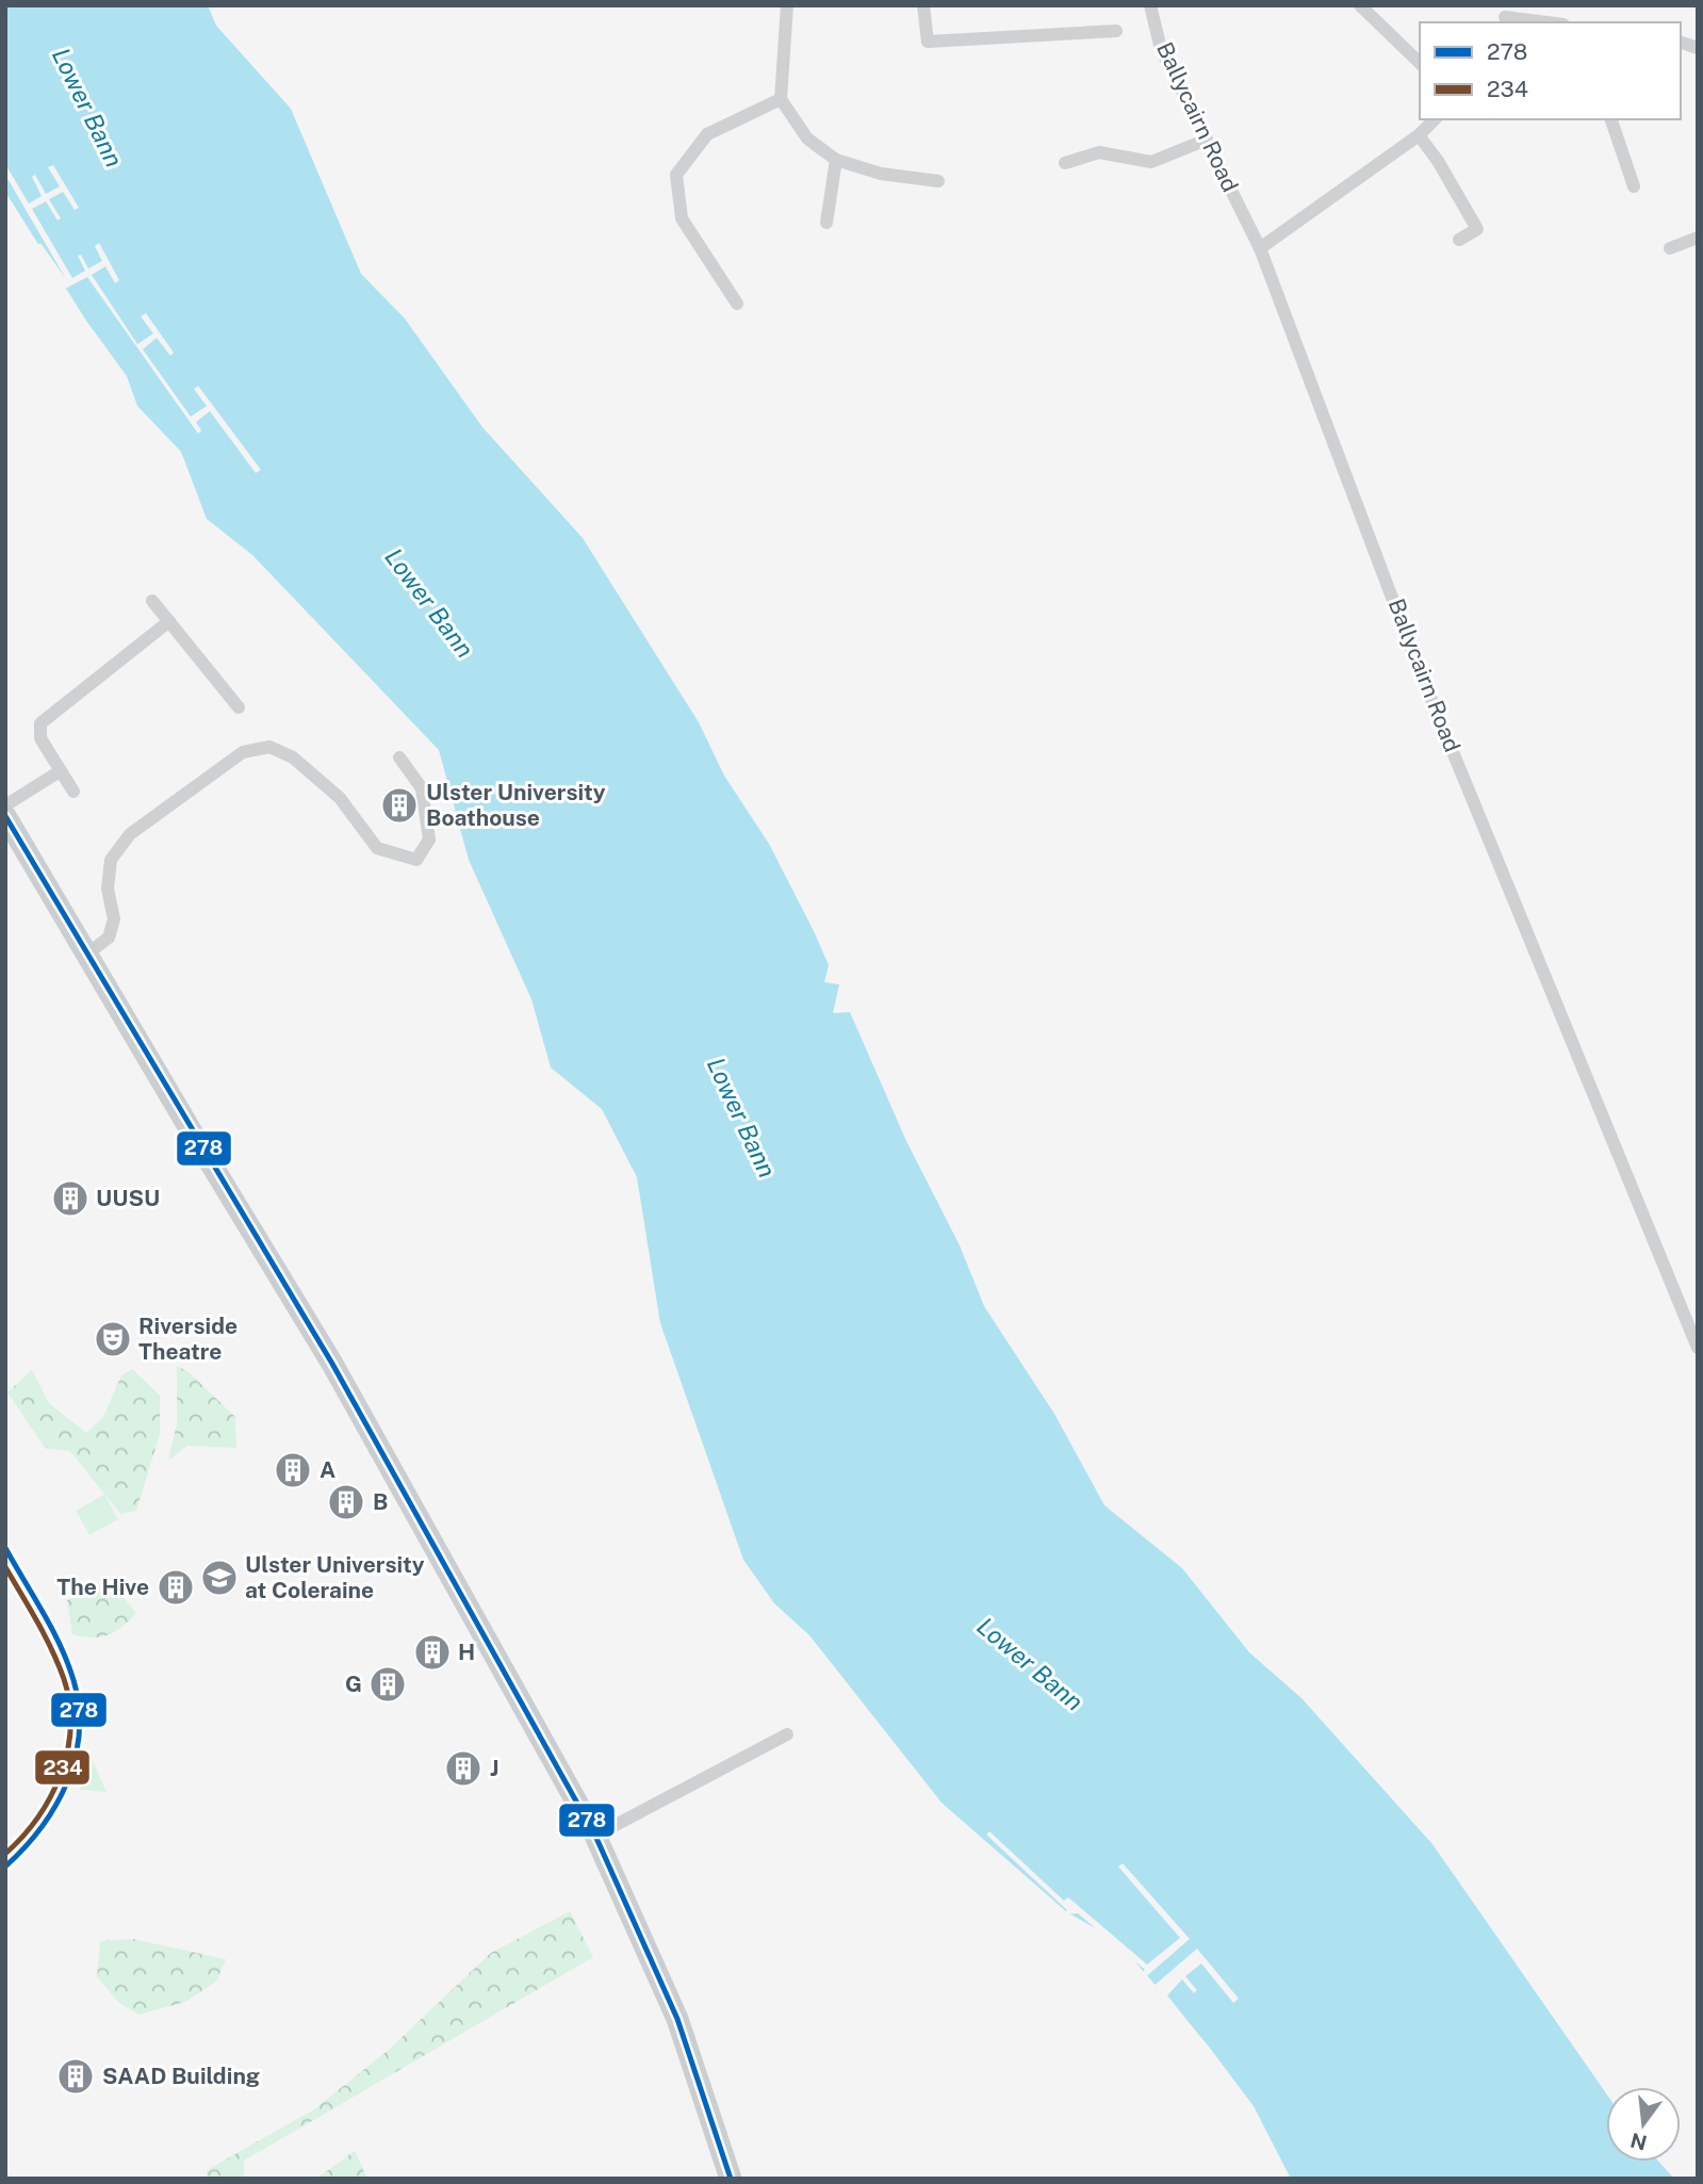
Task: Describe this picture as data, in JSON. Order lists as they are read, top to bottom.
{
  "streets": {
    "street": ["Ballycairn Road"]
  },
  "water": ["Lower Bann"],
  "places": {
    "building": [
      "Ulster University Boathouse",
      "UUSU",
      "A",
      "B",
      "The Hive",
      "H",
      "G",
      "J",
      "SAAD Building"
    ],
    "theatre": ["Riverside Theatre"],
    "school or university": ["Ulster University at Coleraine"]
  },
  "lines": ["transit line 278", "transit line 234"],
  "legend": ["278", "234"],
  "north": "bottom"
}
